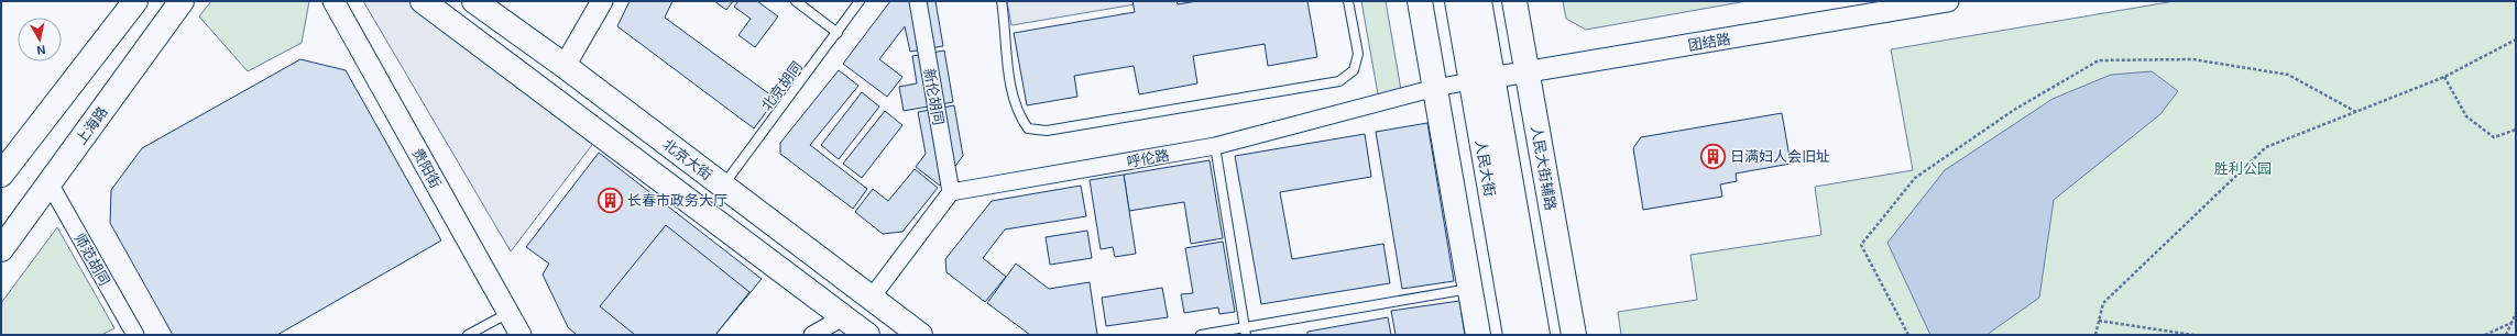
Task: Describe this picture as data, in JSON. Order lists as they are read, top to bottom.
{
  "streets": {
    "main road": [
      "上海路",
      "北京大街",
      "人民大街",
      "人民大街辅路"
    ],
    "street": [
      "团结路",
      "新伦胡同",
      "呼伦路",
      "贵阳街",
      "师范胡同"
    ],
    "lane": ["北京胡同"]
  },
  "crossings": [
    ["团结路", "呼伦路"],
    ["团结路", "人民大街"],
    ["团结路", "人民大街辅路"],
    ["北京胡同", "北京大街"],
    ["新伦胡同", "呼伦路"],
    ["上海路", "师范胡同"],
    ["呼伦路", "人民大街"]
  ],
  "parks": ["胜利公园"],
  "places": {
    "building": ["日满妇人会旧址", "长春市政务大厅"]
  },
  "north": "bottom"
}
